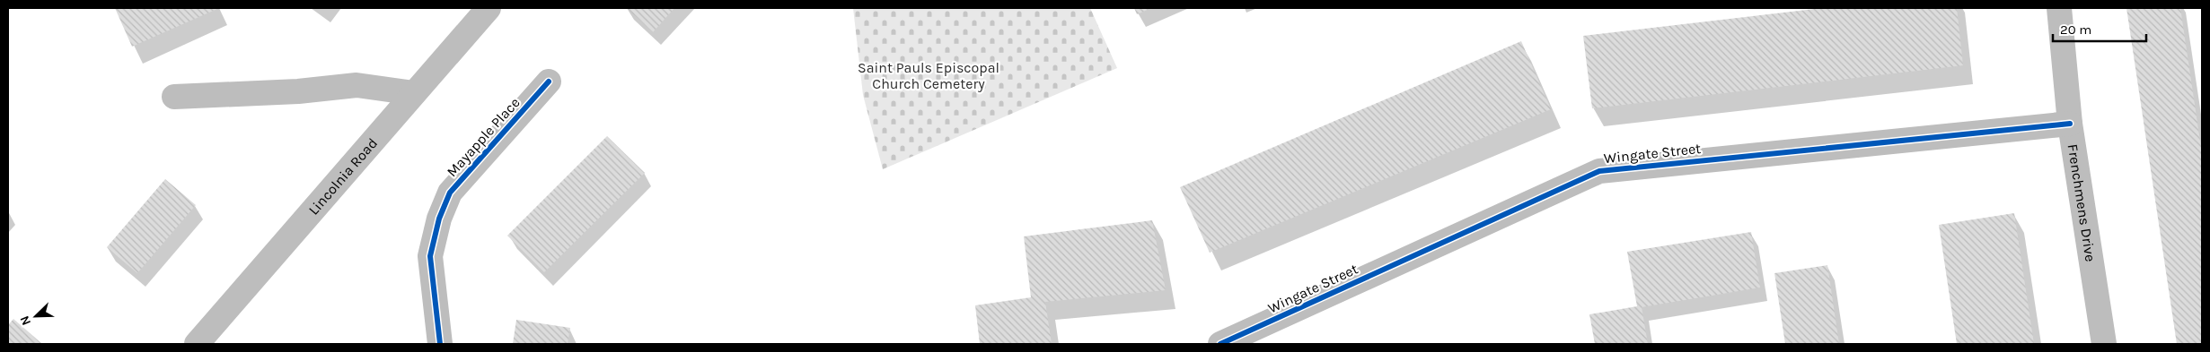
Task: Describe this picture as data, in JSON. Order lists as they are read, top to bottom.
{
  "streets": {
    "street": [
      "Mayapple Place",
      "Wingate Street",
      "Lincolnia Road",
      "Frenchmens Drive"
    ]
  },
  "crossings": [
    ["Wingate Street", "Frenchmens Drive"]
  ],
  "parks": ["Saint Pauls Episcopal Church Cemetery"],
  "scale_bar": "20 m",
  "north": "bottom left"
}
